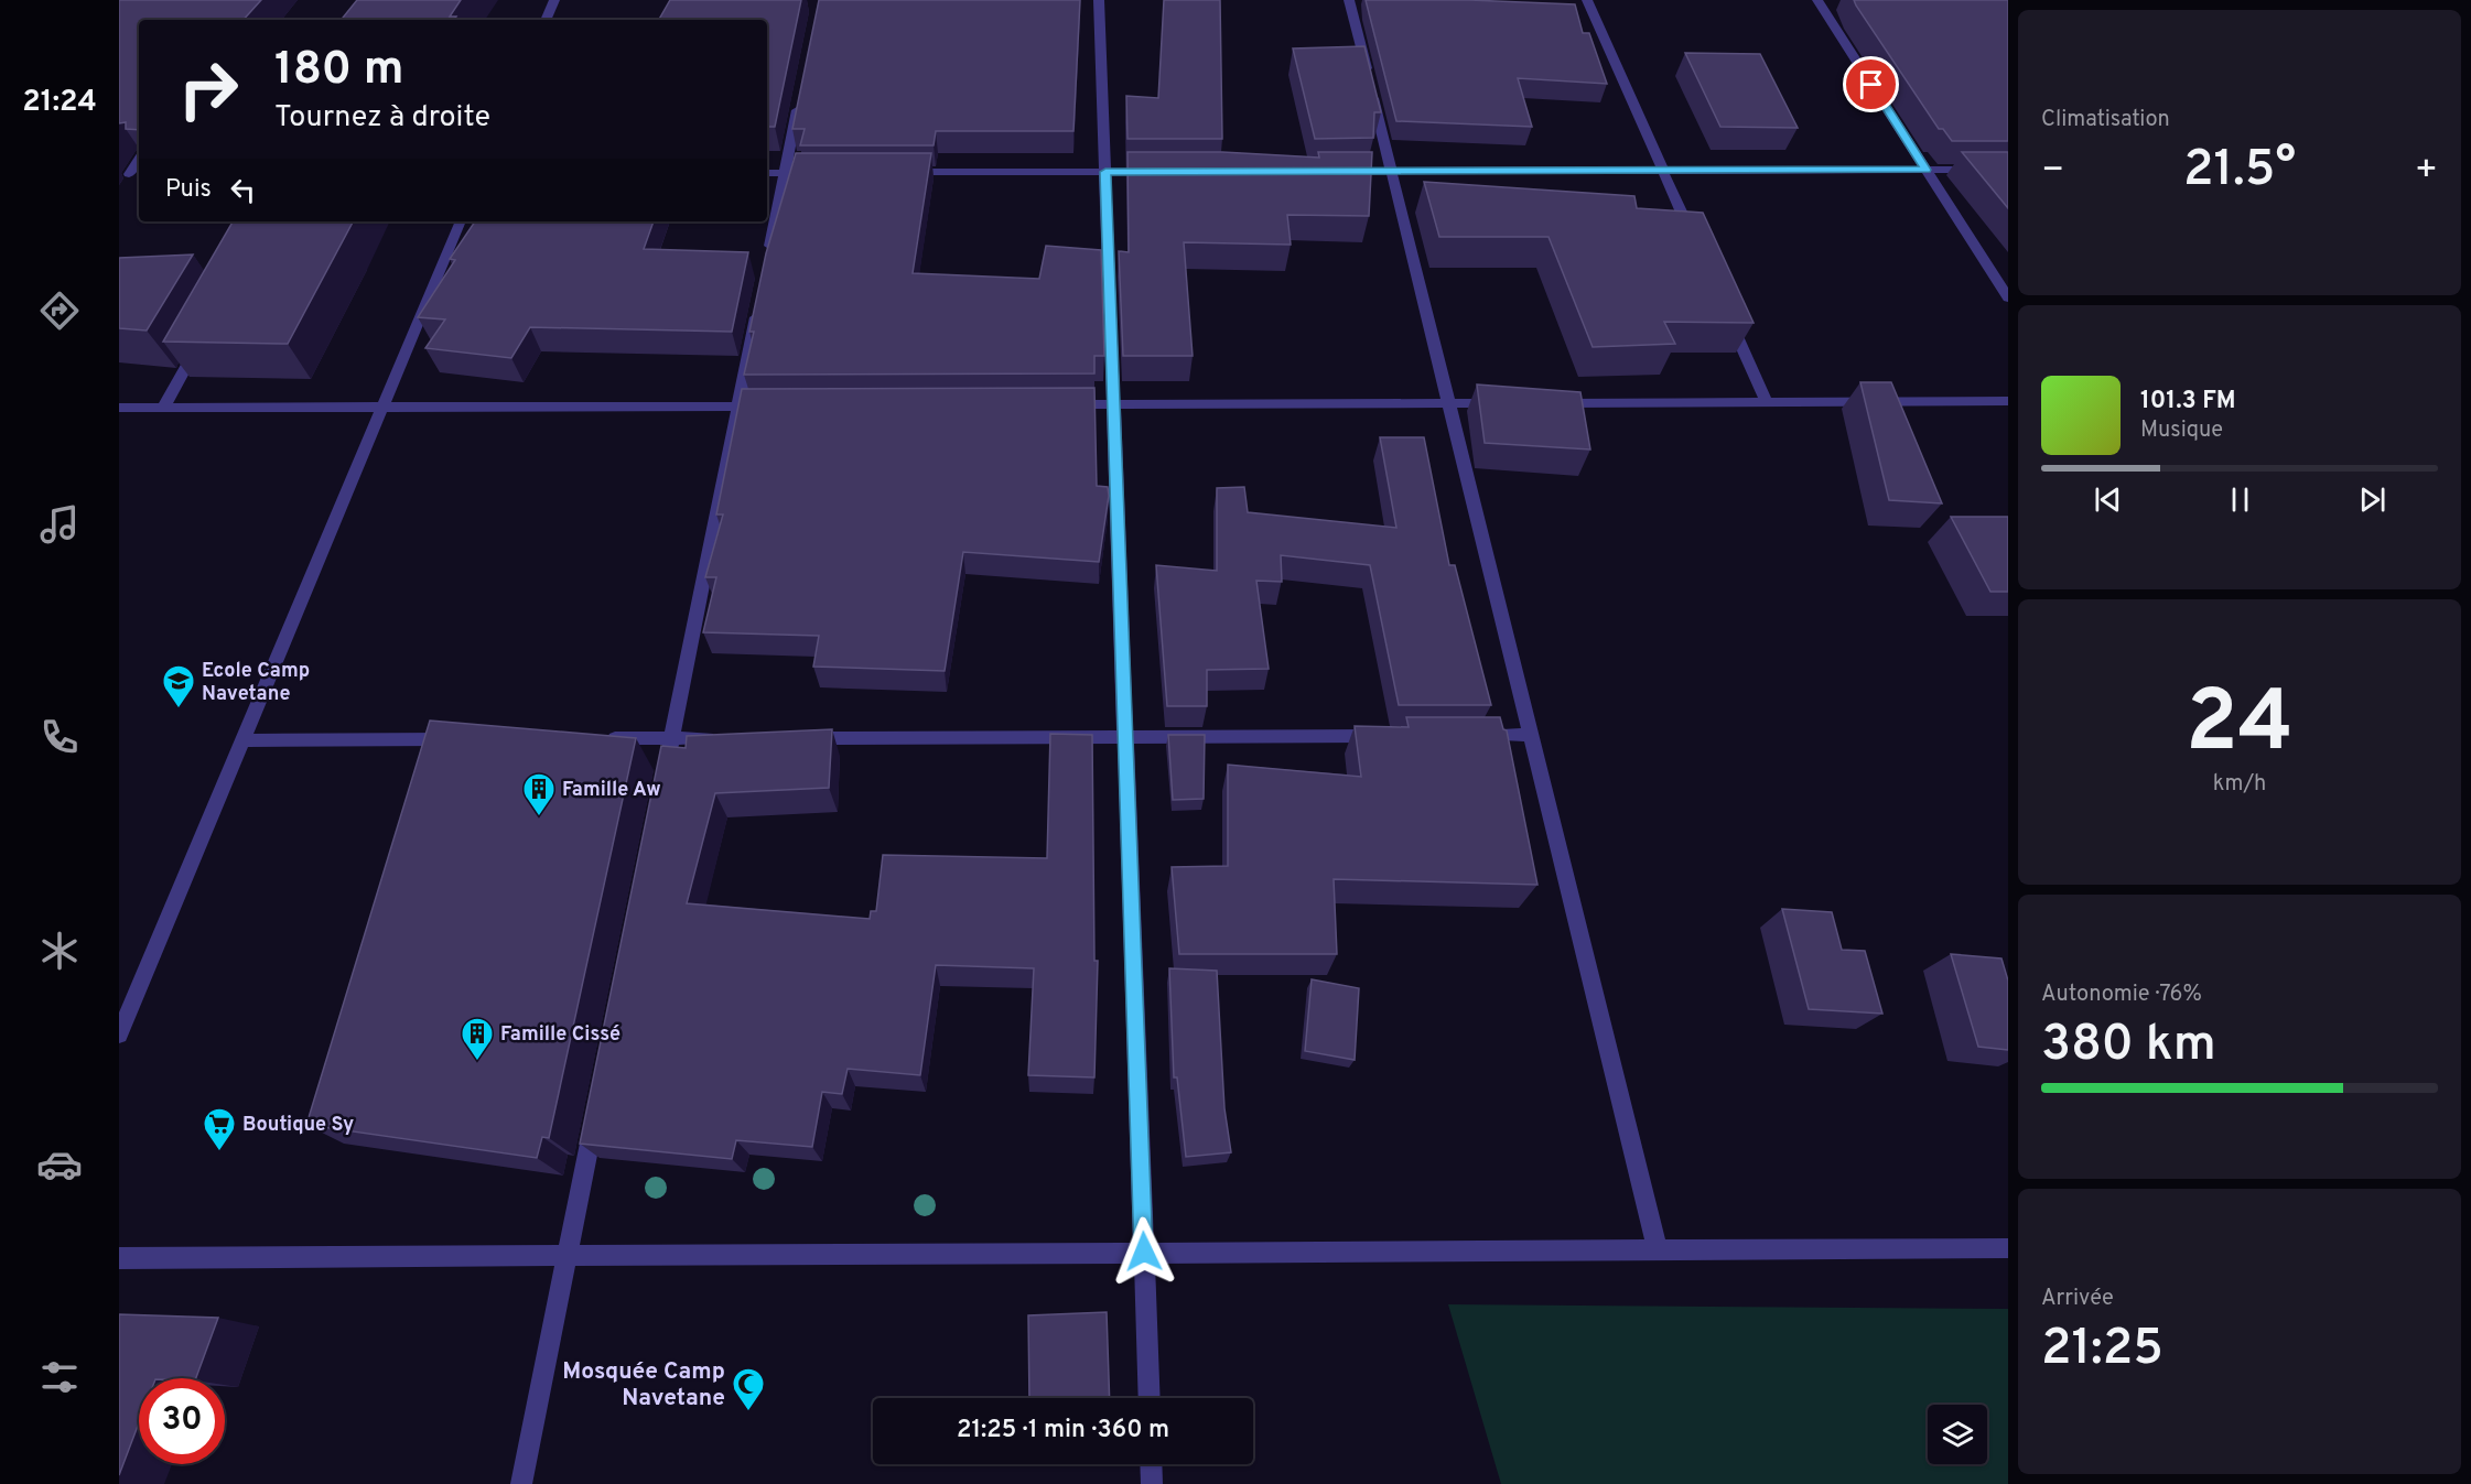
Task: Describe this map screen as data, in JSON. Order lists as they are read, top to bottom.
{
  "places": {
    "school or university": ["Ecole Camp Navetane"],
    "building": ["Famille Aw", "Famille Cissé"],
    "supermarket": ["Boutique Sy"],
    "mosque": ["Mosquée Camp Navetane"]
  },
  "page": {
    "tabs": "21:24",
    "tile": [
      "Climatisation",
      ["24", "km/h"],
      ["Autonomie · 76%", "380 km"],
      ["Arrivée", "21:25"]
    ],
    "turn": ["180 m", "Tournez à droite"],
    "heat": ["−", "21.5°", "+"],
    "then": "Puis",
    "song": ["101.3 FM", "Musique"],
    "limit": "30",
    "trip": "21:25 · 1 min · 360 m"
  }
}
